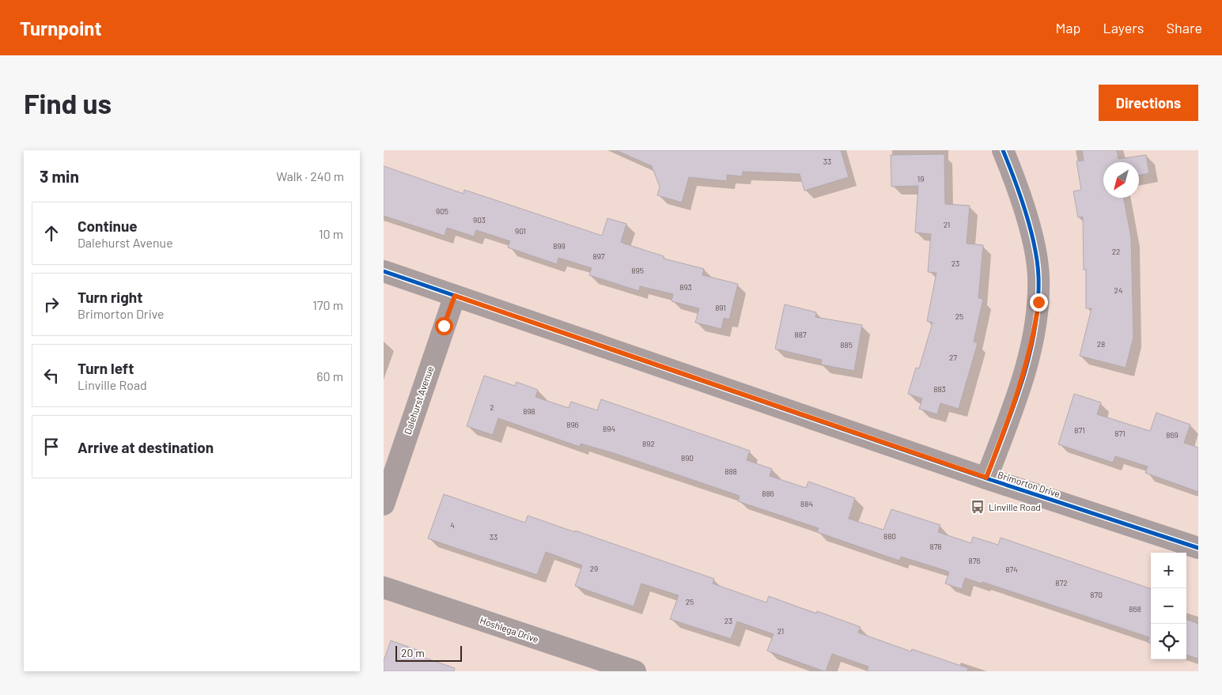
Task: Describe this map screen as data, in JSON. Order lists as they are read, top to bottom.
{
  "streets": {
    "street": ["Dalehurst Avenue", "Brimorton Drive", "Hoshlega Drive"]
  },
  "crossings": [
    ["Dalehurst Avenue", "Brimorton Drive"]
  ],
  "places": {
    "bus stop": ["Linville Road"]
  },
  "house_numbers": [
    "33",
    "19",
    "905",
    "903",
    "21",
    "901",
    "899",
    "22",
    "897",
    "23",
    "895",
    "893",
    "24",
    "891",
    "25",
    "887",
    "28",
    "885",
    "27",
    "883",
    "2",
    "898",
    "896",
    "894",
    "871",
    "871",
    "869",
    "892",
    "890",
    "888",
    "886",
    "884",
    "4",
    "880",
    "33",
    "878",
    "876",
    "29",
    "874",
    "872",
    "870",
    "25",
    "868",
    "23",
    "21"
  ],
  "scale_bar": "20 m",
  "north": "bottom left",
  "page": {
    "header": "Turnpoint",
    "nav": ["Map", "Layers", "Share"],
    "buttons": "Directions",
    "title": "Find us",
    "heading": ["3 min", "Walk · 240 m"],
    "list": [
      ["Continue", "Dalehurst Avenue", "10 m"],
      ["Turn right", "Brimorton Drive", "170 m"],
      ["Turn left", "Linville Road", "60 m"],
      "Arrive at destination"
    ],
    "map_buttons": ["+", "−"],
    "scale": "20 m"
  }
}
